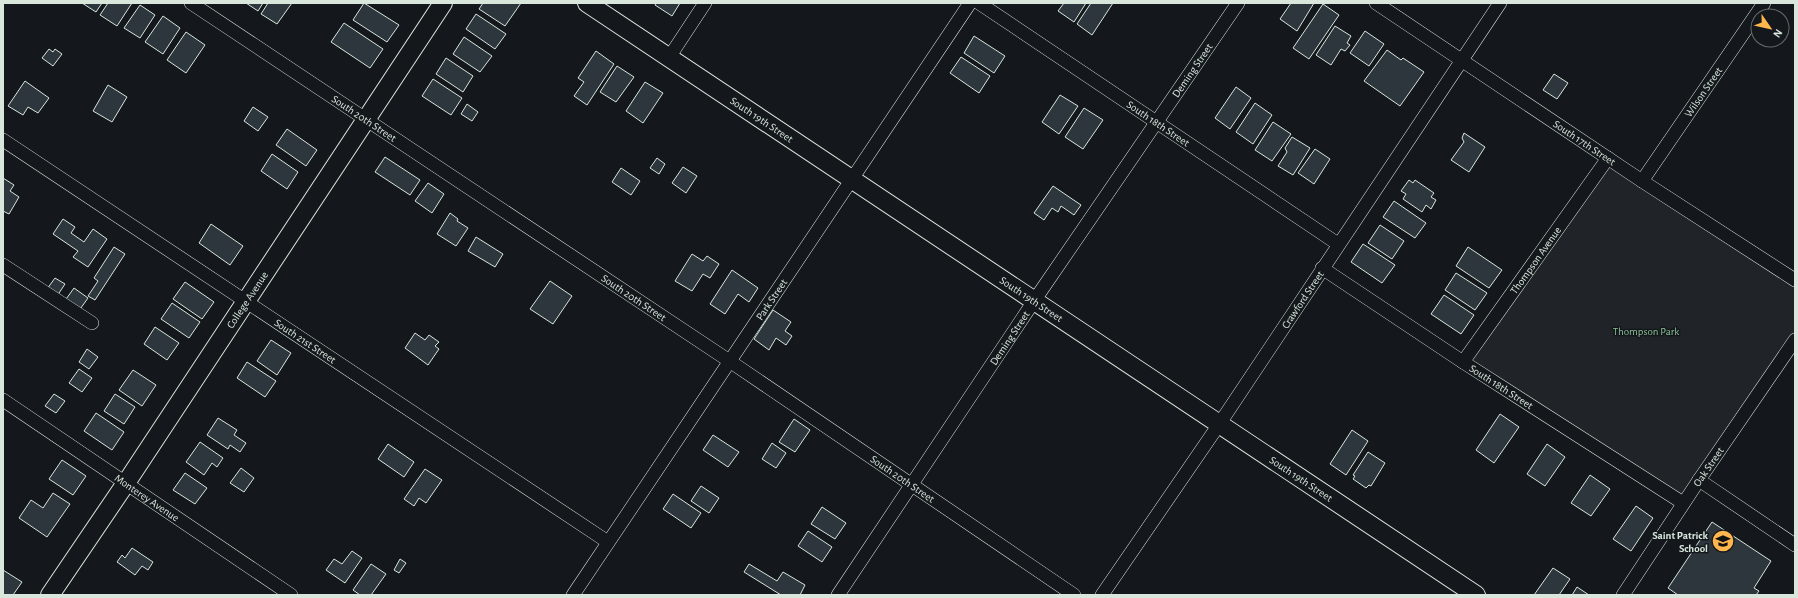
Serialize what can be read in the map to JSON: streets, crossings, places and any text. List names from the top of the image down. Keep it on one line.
{"streets":{"street":["Deming Street","Wilson Street","South 20th Street","South 19th Street","South 18th Street","South 17th Street","Thompson Avenue","Crawford Street","College Avenue","Park Street","South 21st Street","Oak Street","Monterey Avenue"]},"crossings":[["Deming Street","South 20th Street"],["Deming Street","South 19th Street"],["Deming Street","South 18th Street"],["Wilson Street","South 17th Street"],["South 20th Street","College Avenue"],["South 20th Street","Park Street"],["South 19th Street","Crawford Street"],["South 19th Street","Park Street"],["South 18th Street","Thompson Avenue"],["South 18th Street","Crawford Street"],["South 18th Street","Oak Street"],["South 17th Street","Thompson Avenue"],["South 17th Street","Crawford Street"],["College Avenue","South 21st Street"],["College Avenue","Monterey Avenue"],["Park Street","South 21st Street"]],"parks":["Thompson Park"],"places":{"school or university":["Saint Patrick School"]},"north":"bottom right"}
